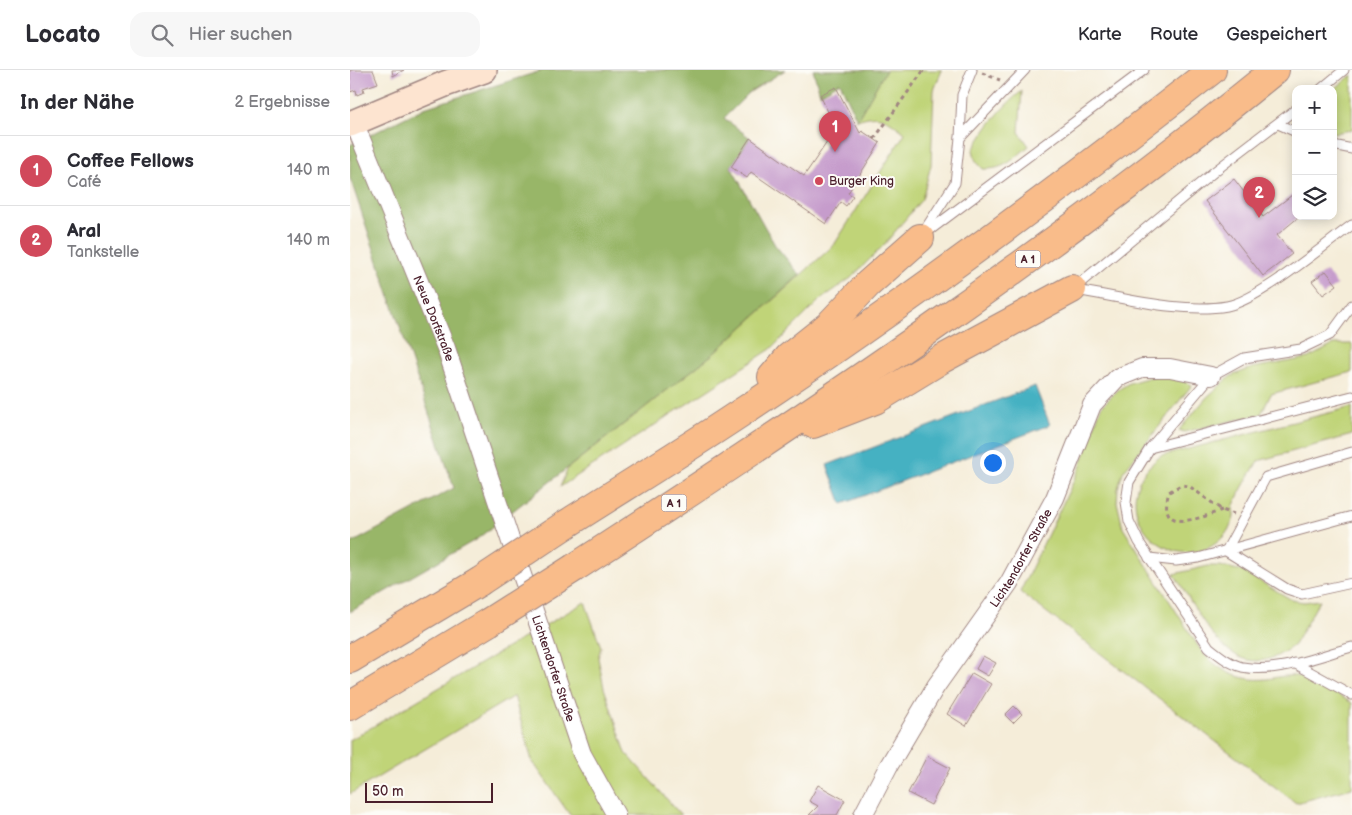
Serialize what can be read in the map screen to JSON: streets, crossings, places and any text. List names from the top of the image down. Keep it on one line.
{"streets":{"highway":["A 1"],"street":["Neue Dorfstraße","Lichtendorfer Straße"]},"crossings":[["Neue Dorfstraße","Lichtendorfer Straße"]],"places":["Burger King"],"scale_bar":"50 m","page":{"header":"Locato","search":"Hier suchen","nav":["Karte","Route","Gespeichert"],"heading":["In der Nähe","2 Ergebnisse"],"map_buttons":["+","−"],"pins":["1","2"],"list":[{"mark":"1","name":"Coffee Fellows","note":"Café","value":"140 m"},{"mark":"2","name":"Aral","note":"Tankstelle","value":"140 m"}],"scale":"50 m"}}
